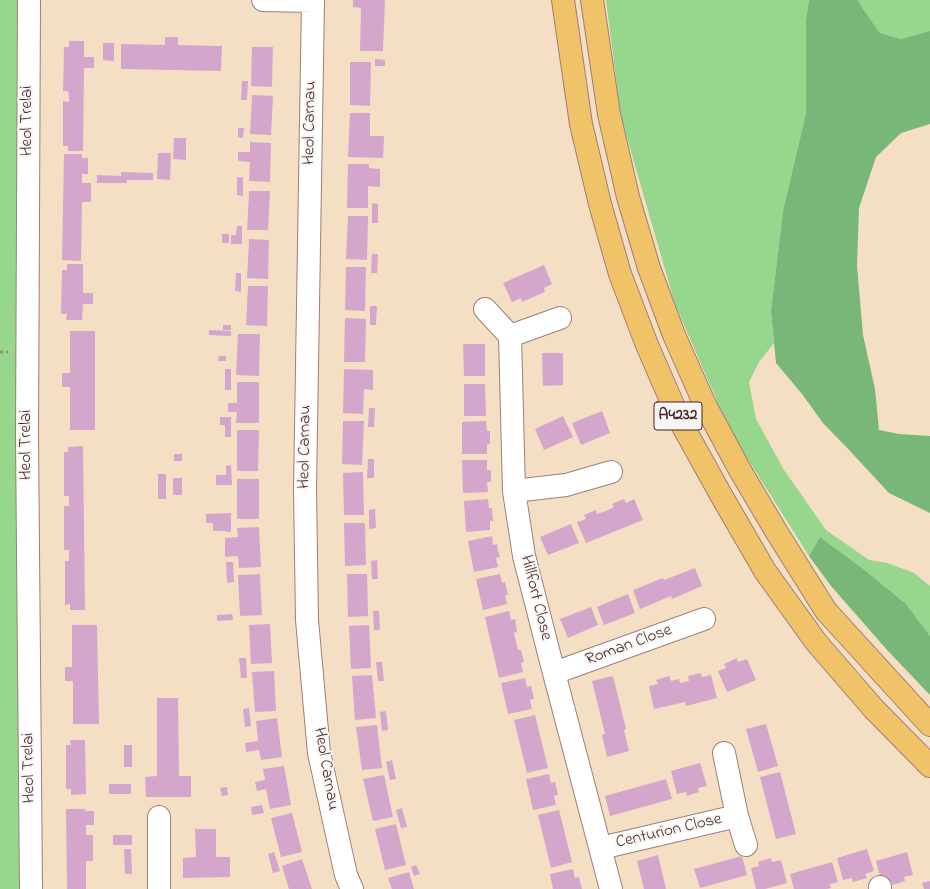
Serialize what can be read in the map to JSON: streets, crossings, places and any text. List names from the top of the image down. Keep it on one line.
{"streets":{"main road":["A4232"],"street":["Heol Trelai","Heol Carnau","Hillfort Close","Roman Close","Centurion Close"]},"crossings":[["Hillfort Close","Roman Close"],["Hillfort Close","Centurion Close"]]}
